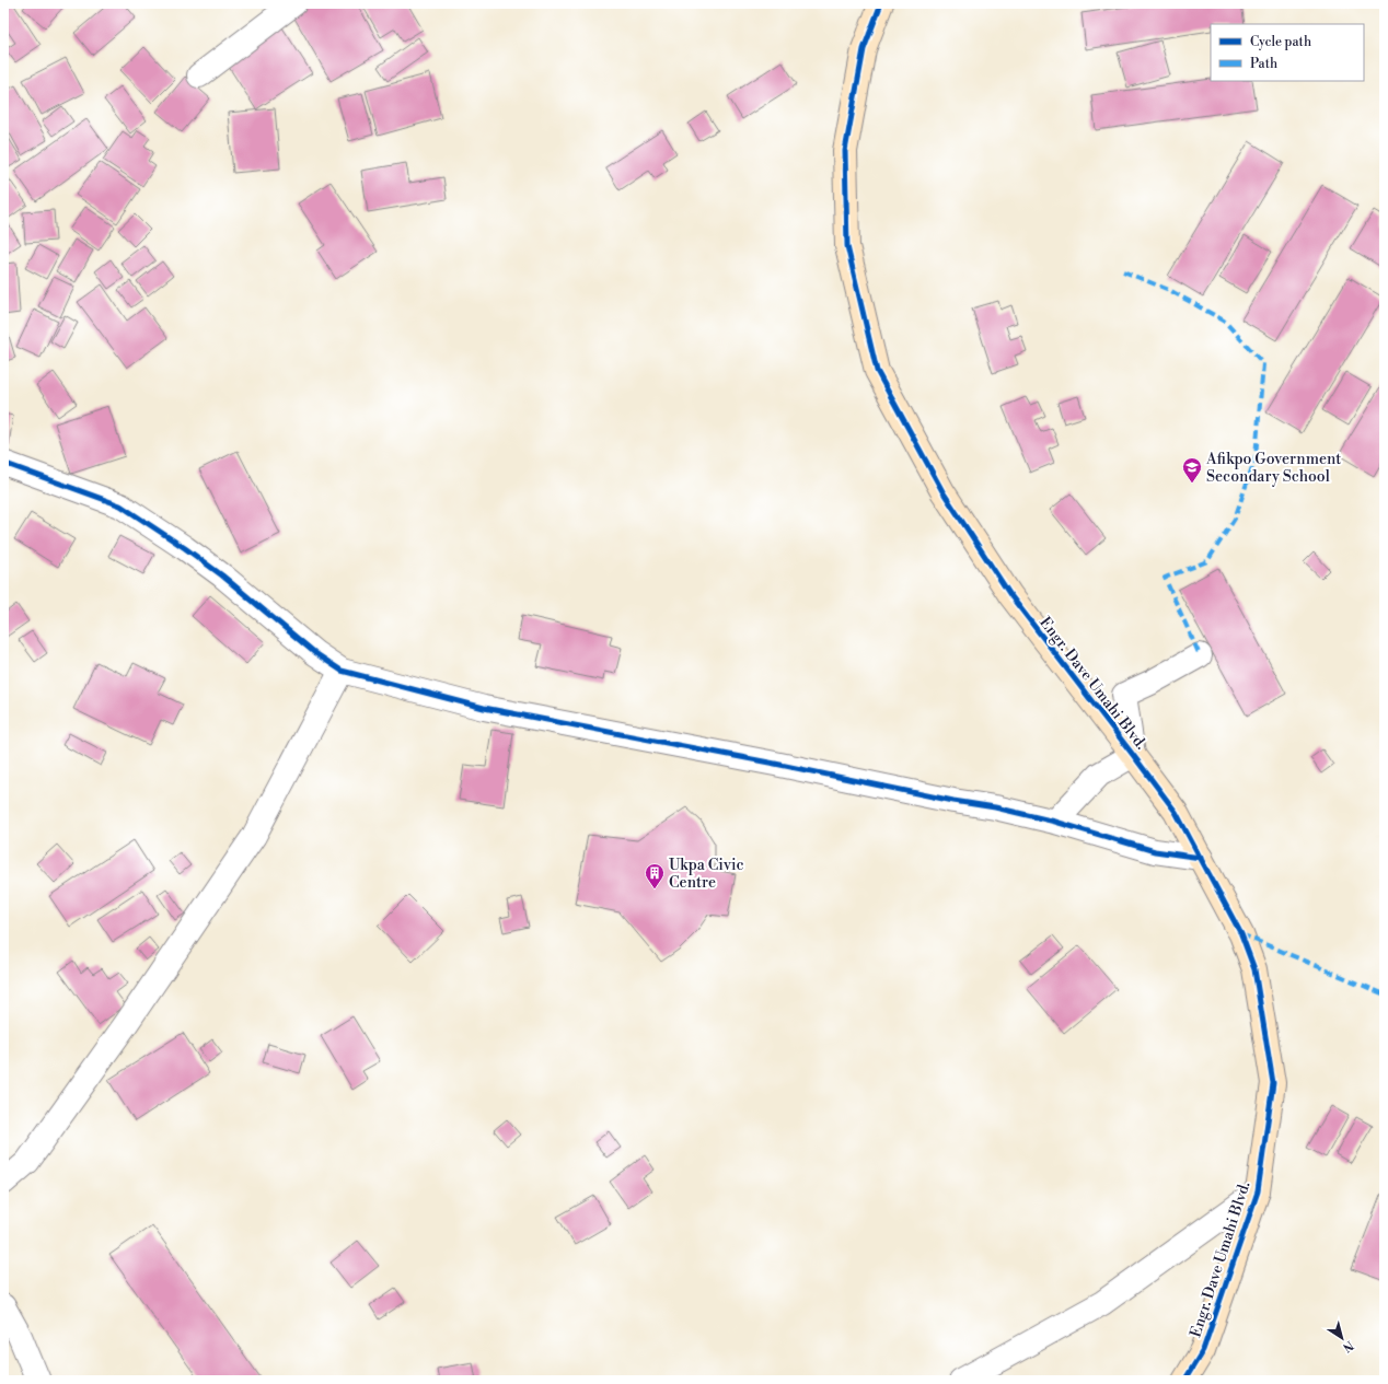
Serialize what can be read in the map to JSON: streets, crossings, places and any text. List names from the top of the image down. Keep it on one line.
{"streets":{"street":["Engr. Dave Umahi Blvd."]},"places":{"school or university":["Afikpo Government Secondary School"],"building":["Ukpa Civic Centre"]},"legend":["Cycle path","Path"],"north":"bottom right"}
